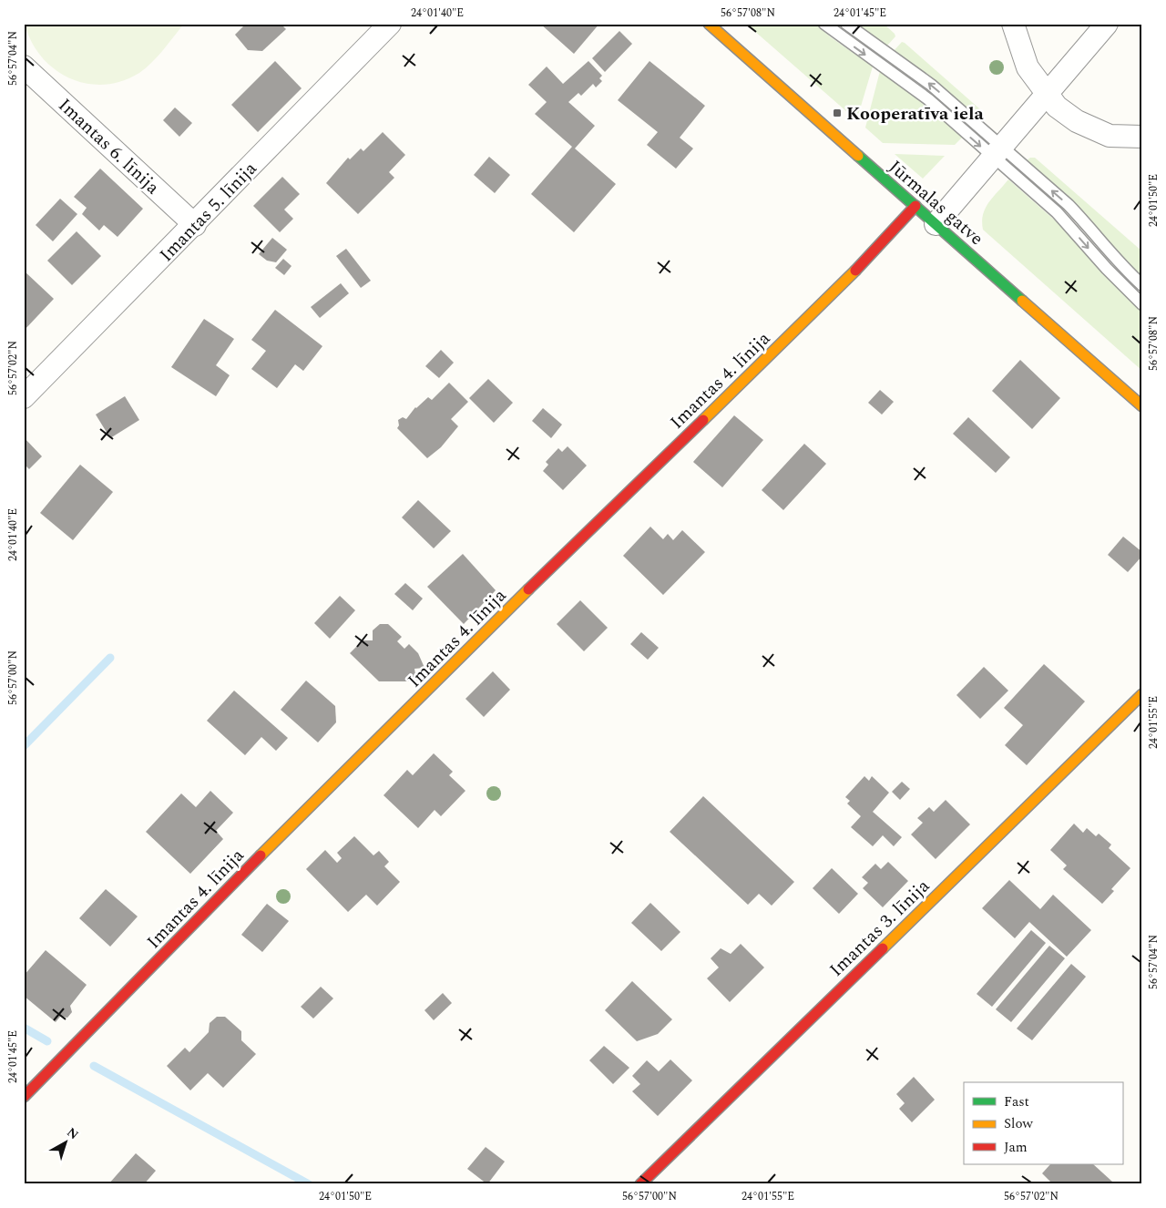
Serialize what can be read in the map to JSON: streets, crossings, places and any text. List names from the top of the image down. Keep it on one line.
{"streets":{"street":["Imantas 6. līnija","Jūrmalas gatve","Imantas 5. līnija","Imantas 4. līnija","Imantas 3. līnija"]},"crossings":[["Imantas 6. līnija","Imantas 5. līnija"],["Jūrmalas gatve","Imantas 4. līnija"]],"places":{"transit":["Kooperatīva iela"]},"legend":["Fast","Slow","Jam"],"north":"top right","coordinates":["24°01'40\"E","56°57'08\"N","24°01'45\"E","56°57'04\"N","24°01'50\"E","56°57'02\"N","56°57'00\"N","24°01'55\"E"]}
